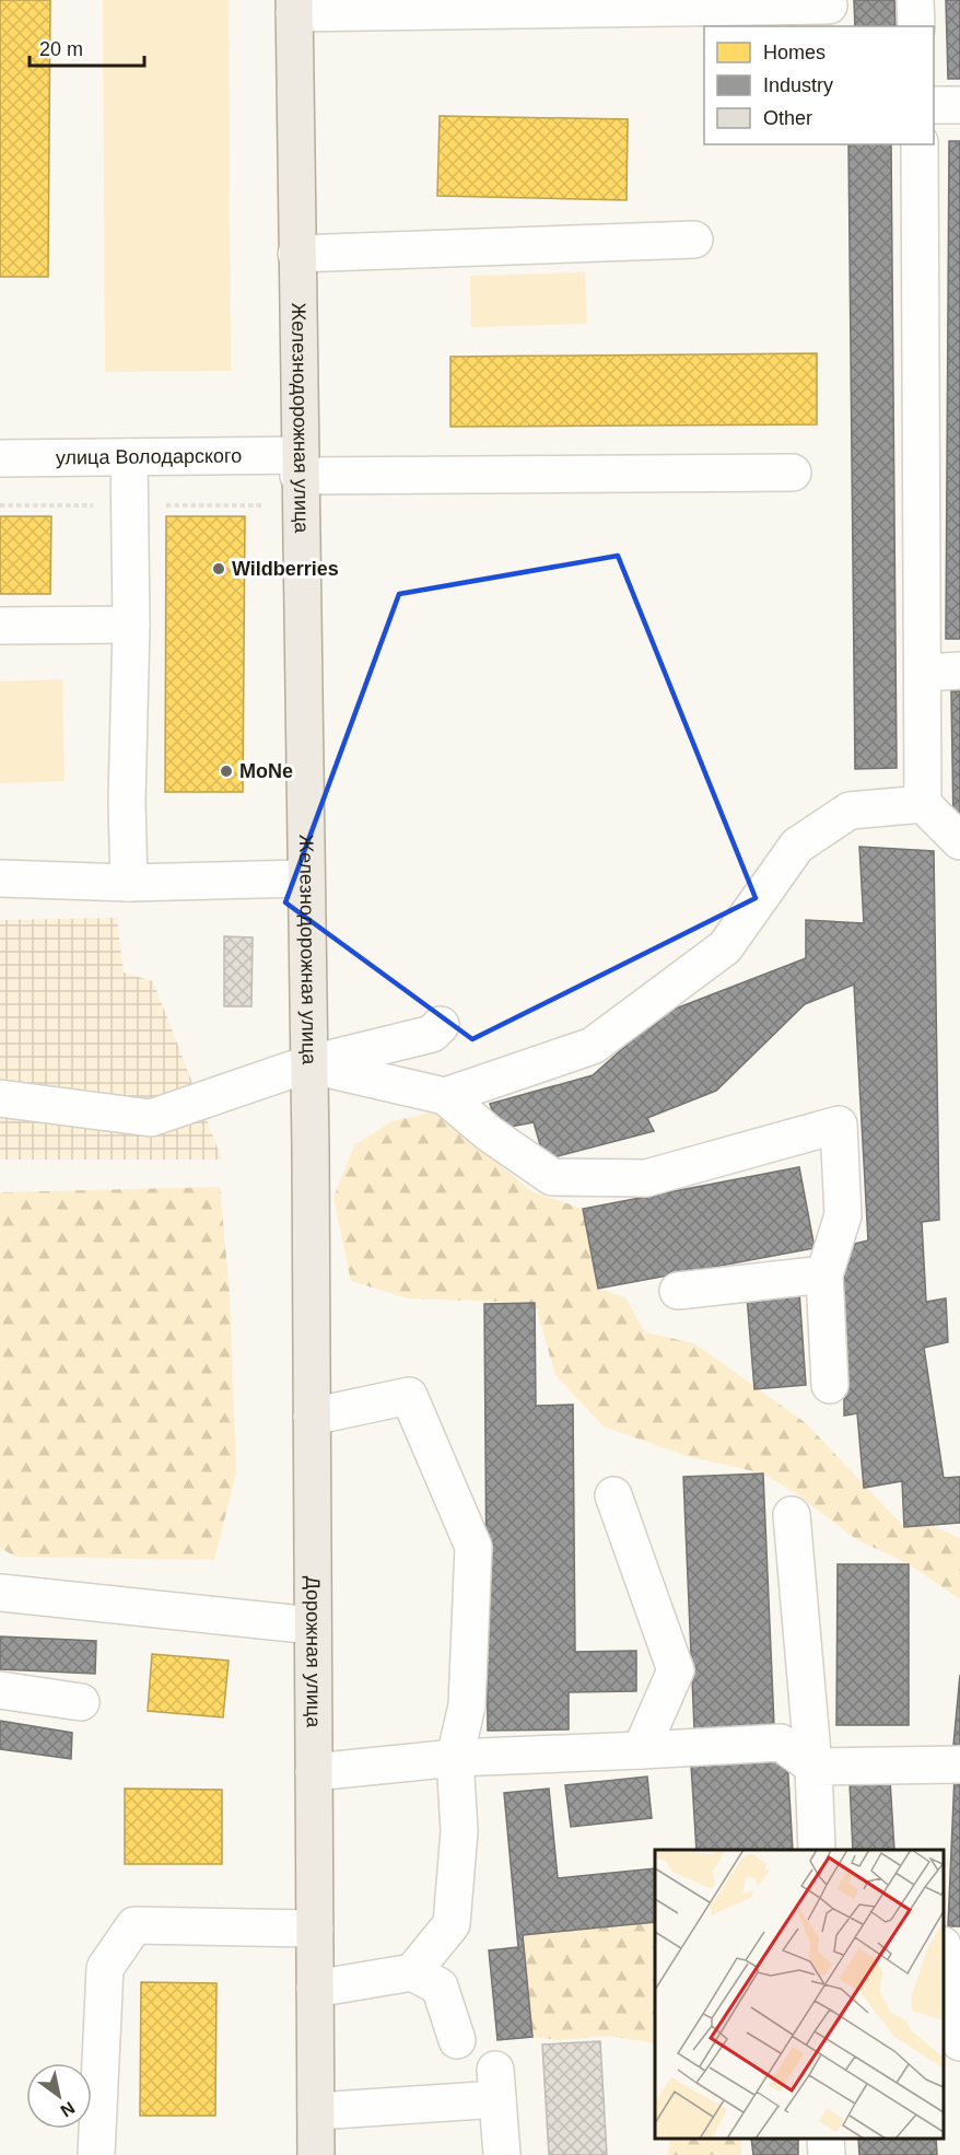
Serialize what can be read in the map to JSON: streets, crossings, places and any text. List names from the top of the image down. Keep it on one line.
{"streets":{"main road":["Железнодорожная улица","Дорожная улица"],"street":["улица Володарского"]},"crossings":[["Железнодорожная улица","улица Володарского"],["Железнодорожная улица","Дорожная улица"]],"places":["Wildberries","MoNe"],"legend":["Homes","Industry","Other"],"scale_bar":"20 m","north":"bottom right"}
